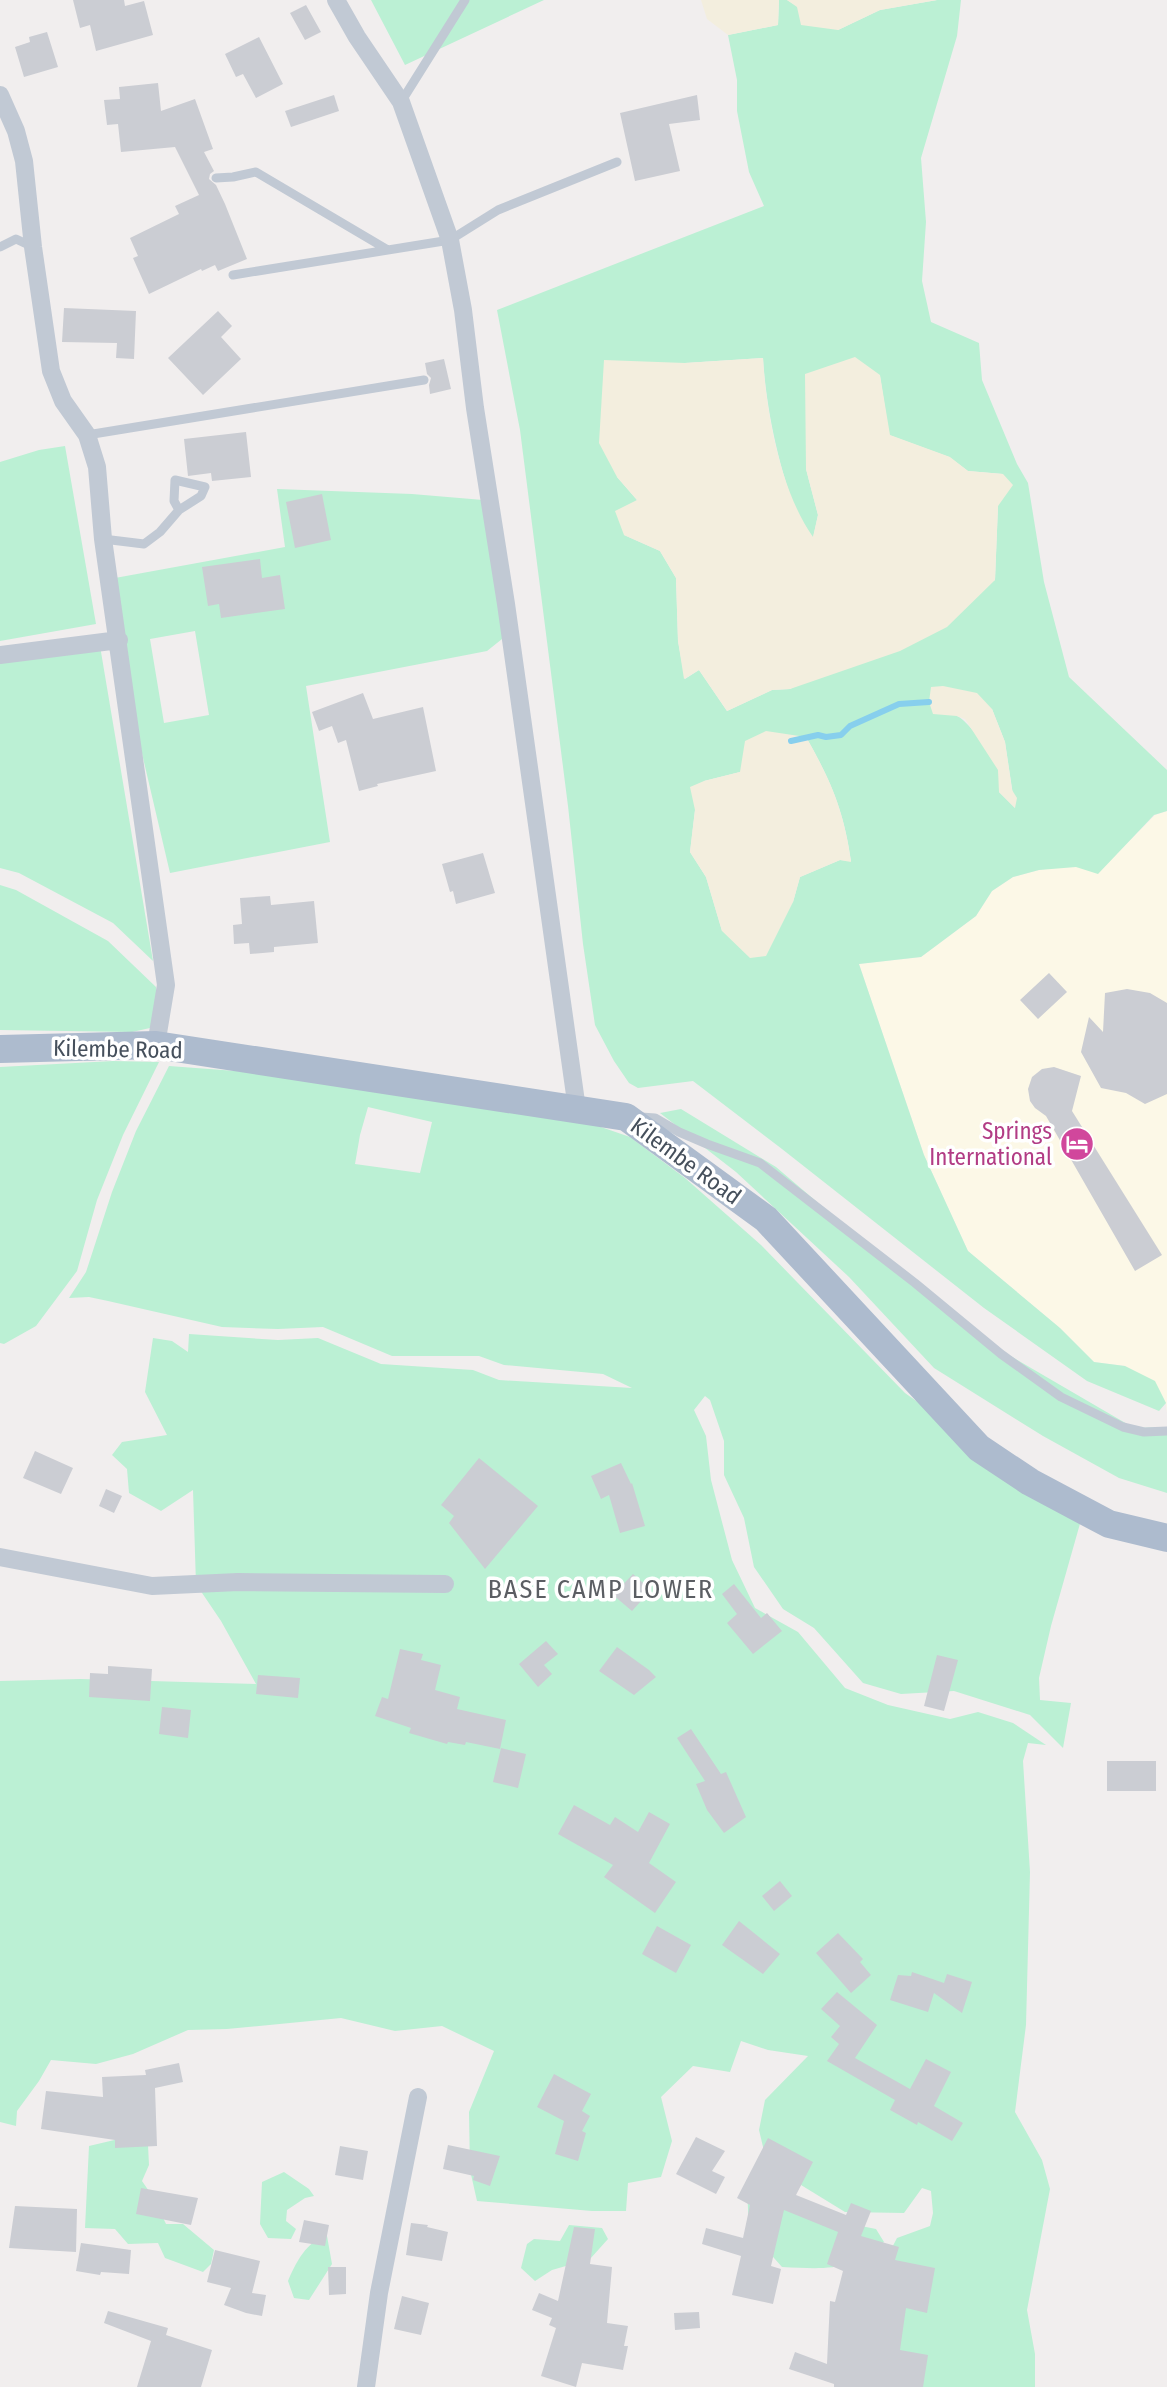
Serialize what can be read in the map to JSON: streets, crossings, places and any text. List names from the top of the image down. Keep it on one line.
{"streets":{"main road":["Kilembe Road"]},"districts":["BASE CAMP LOWER"],"places":{"hotel":["Springs International"]}}
